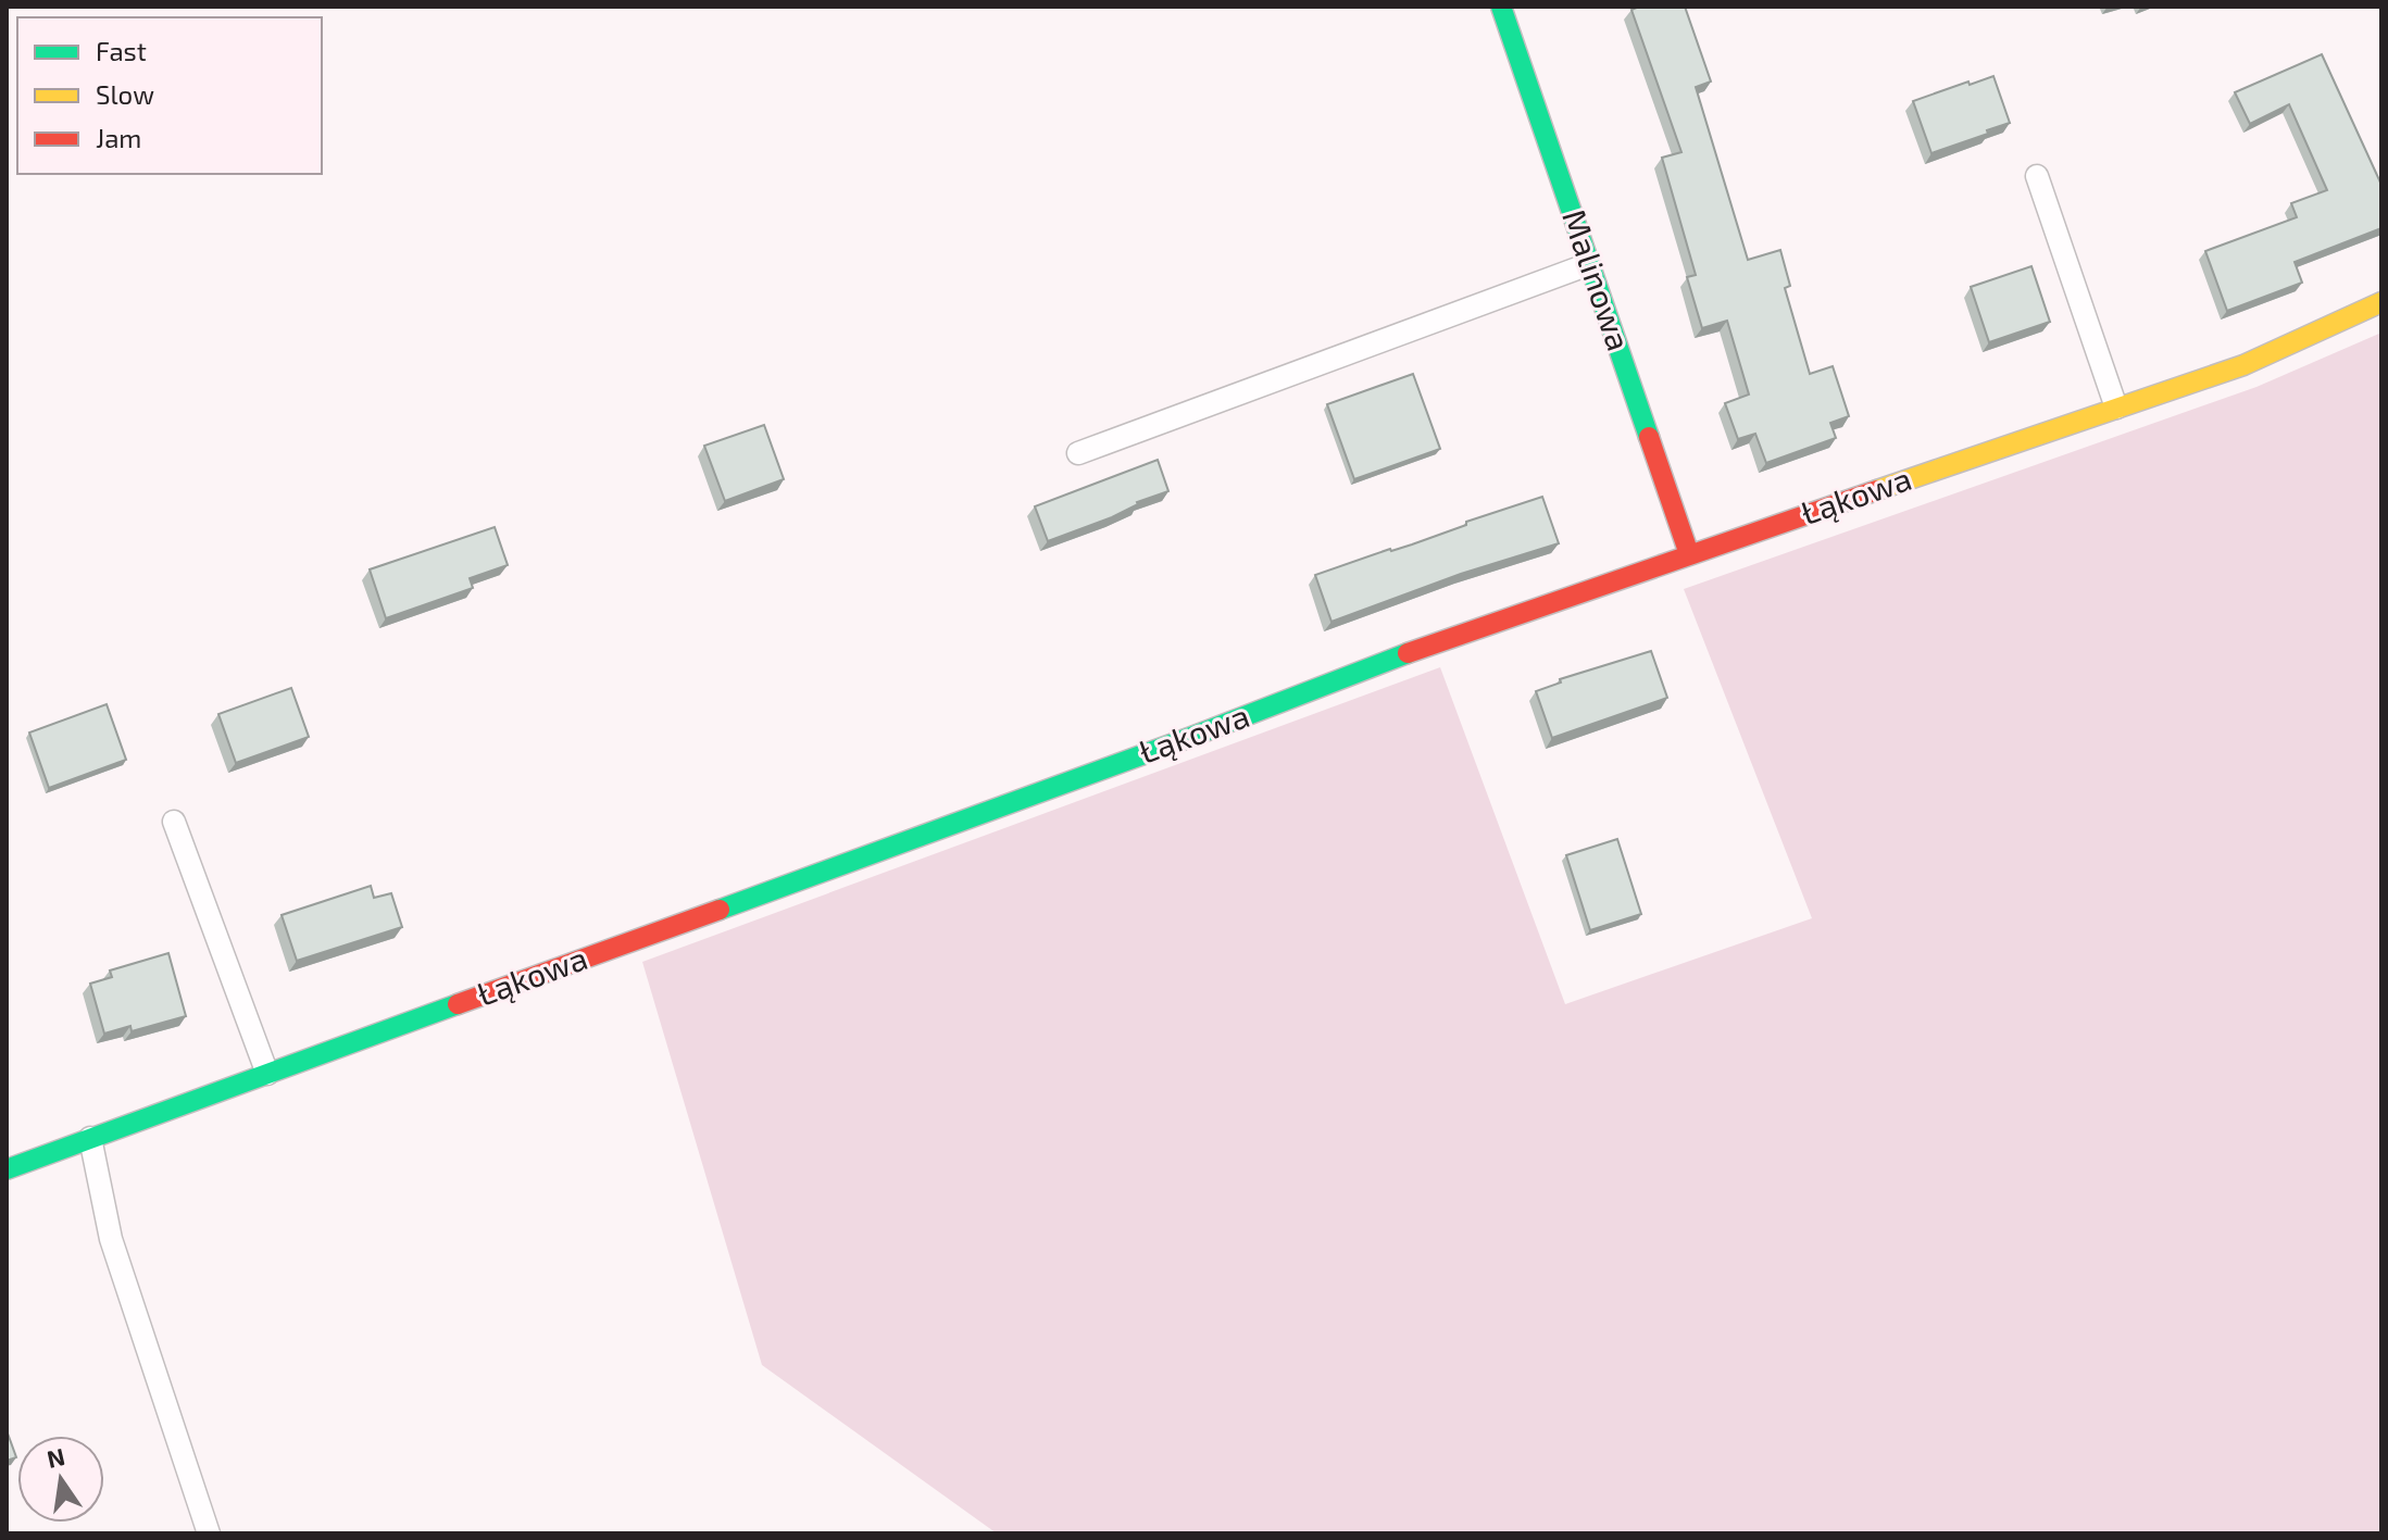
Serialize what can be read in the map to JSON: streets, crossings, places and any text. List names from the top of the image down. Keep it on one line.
{"streets":{"street":["Malinowa","Łąkowa"]},"crossings":[["Malinowa","Łąkowa"]],"legend":["Fast","Slow","Jam"],"north":"top"}
